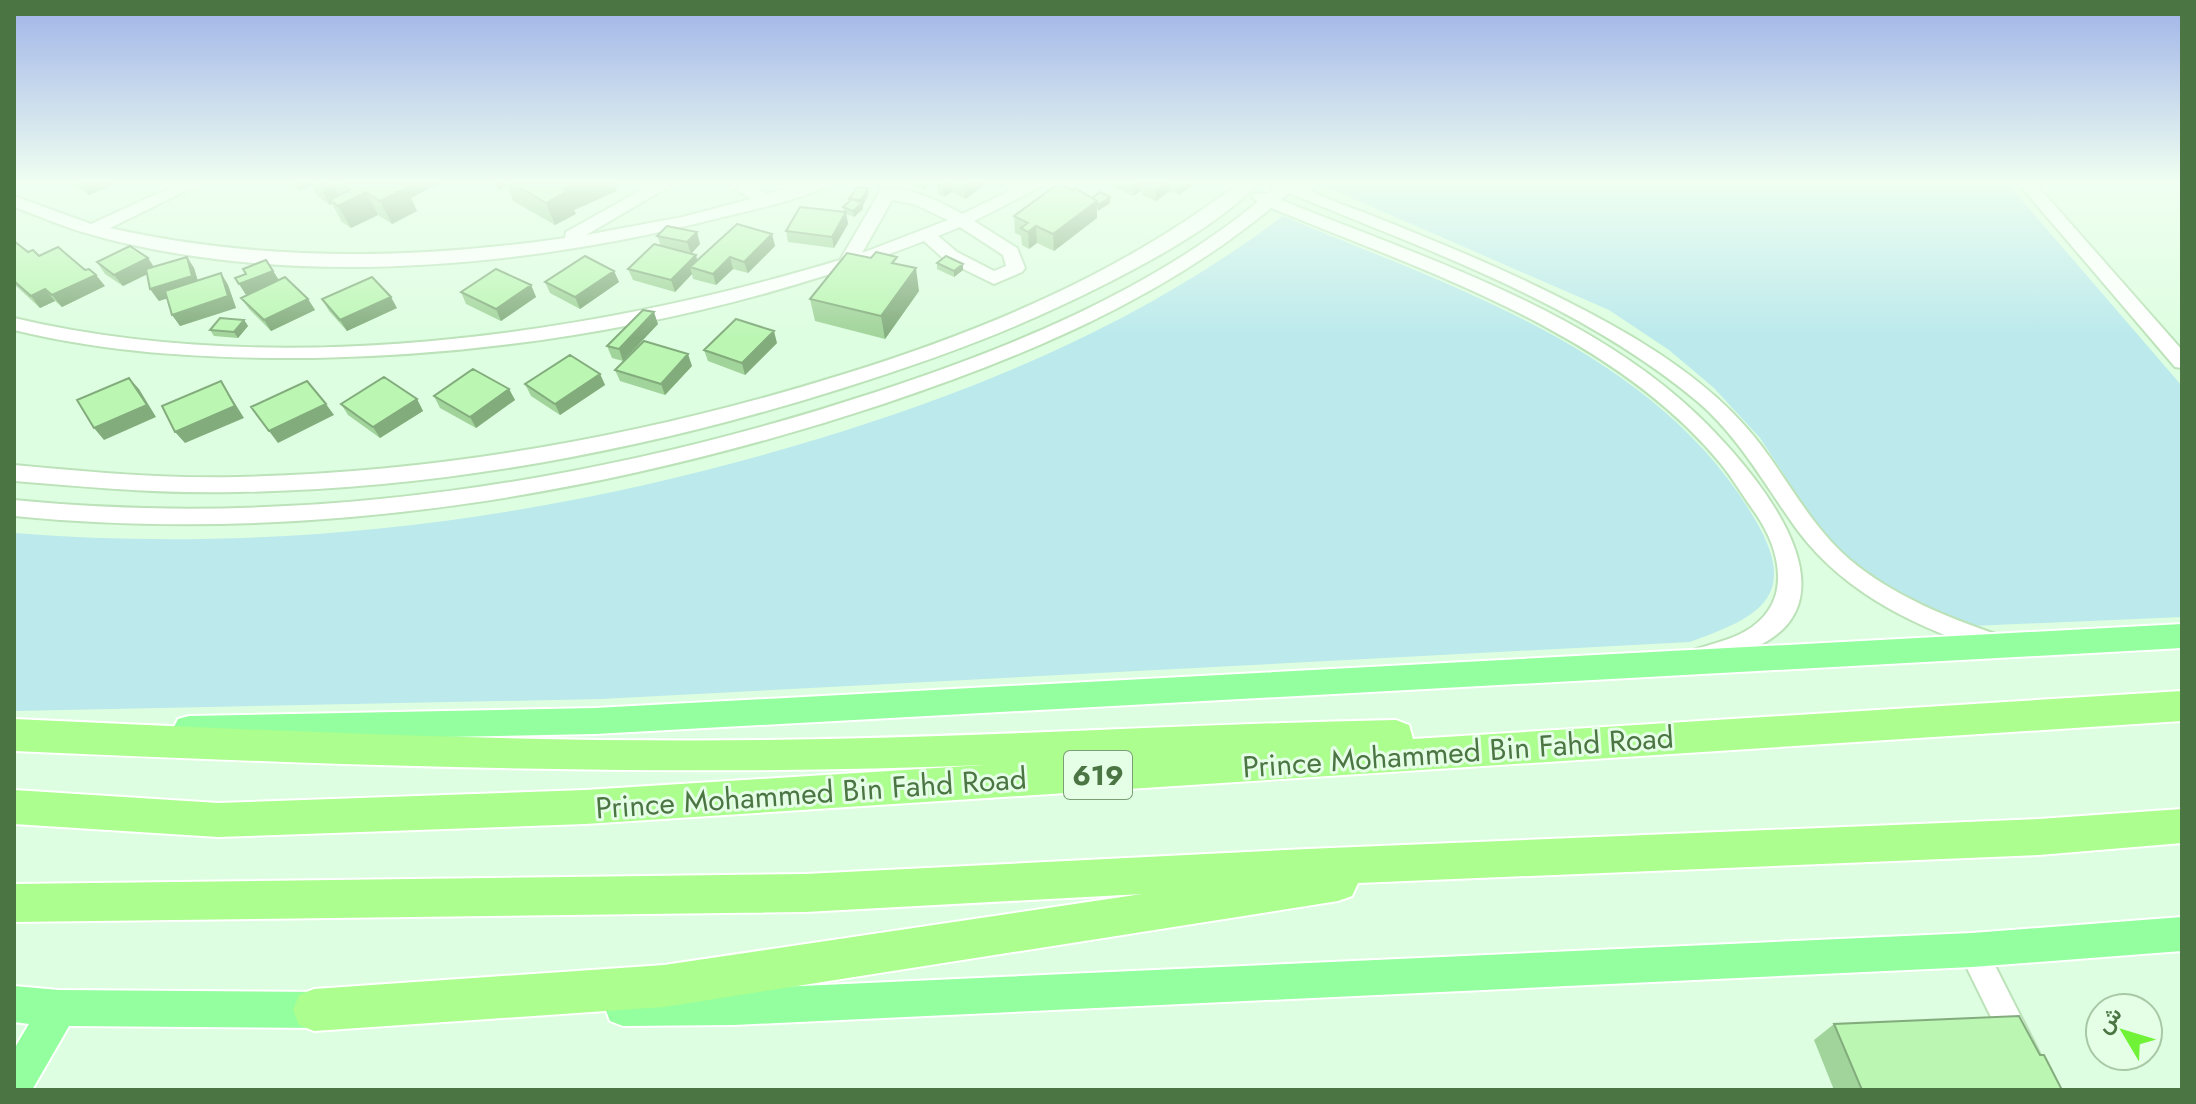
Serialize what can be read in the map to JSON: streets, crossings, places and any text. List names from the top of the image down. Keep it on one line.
{"streets":{"highway":["Prince Mohammed Bin Fahd Road","619"]},"north":"top left"}
